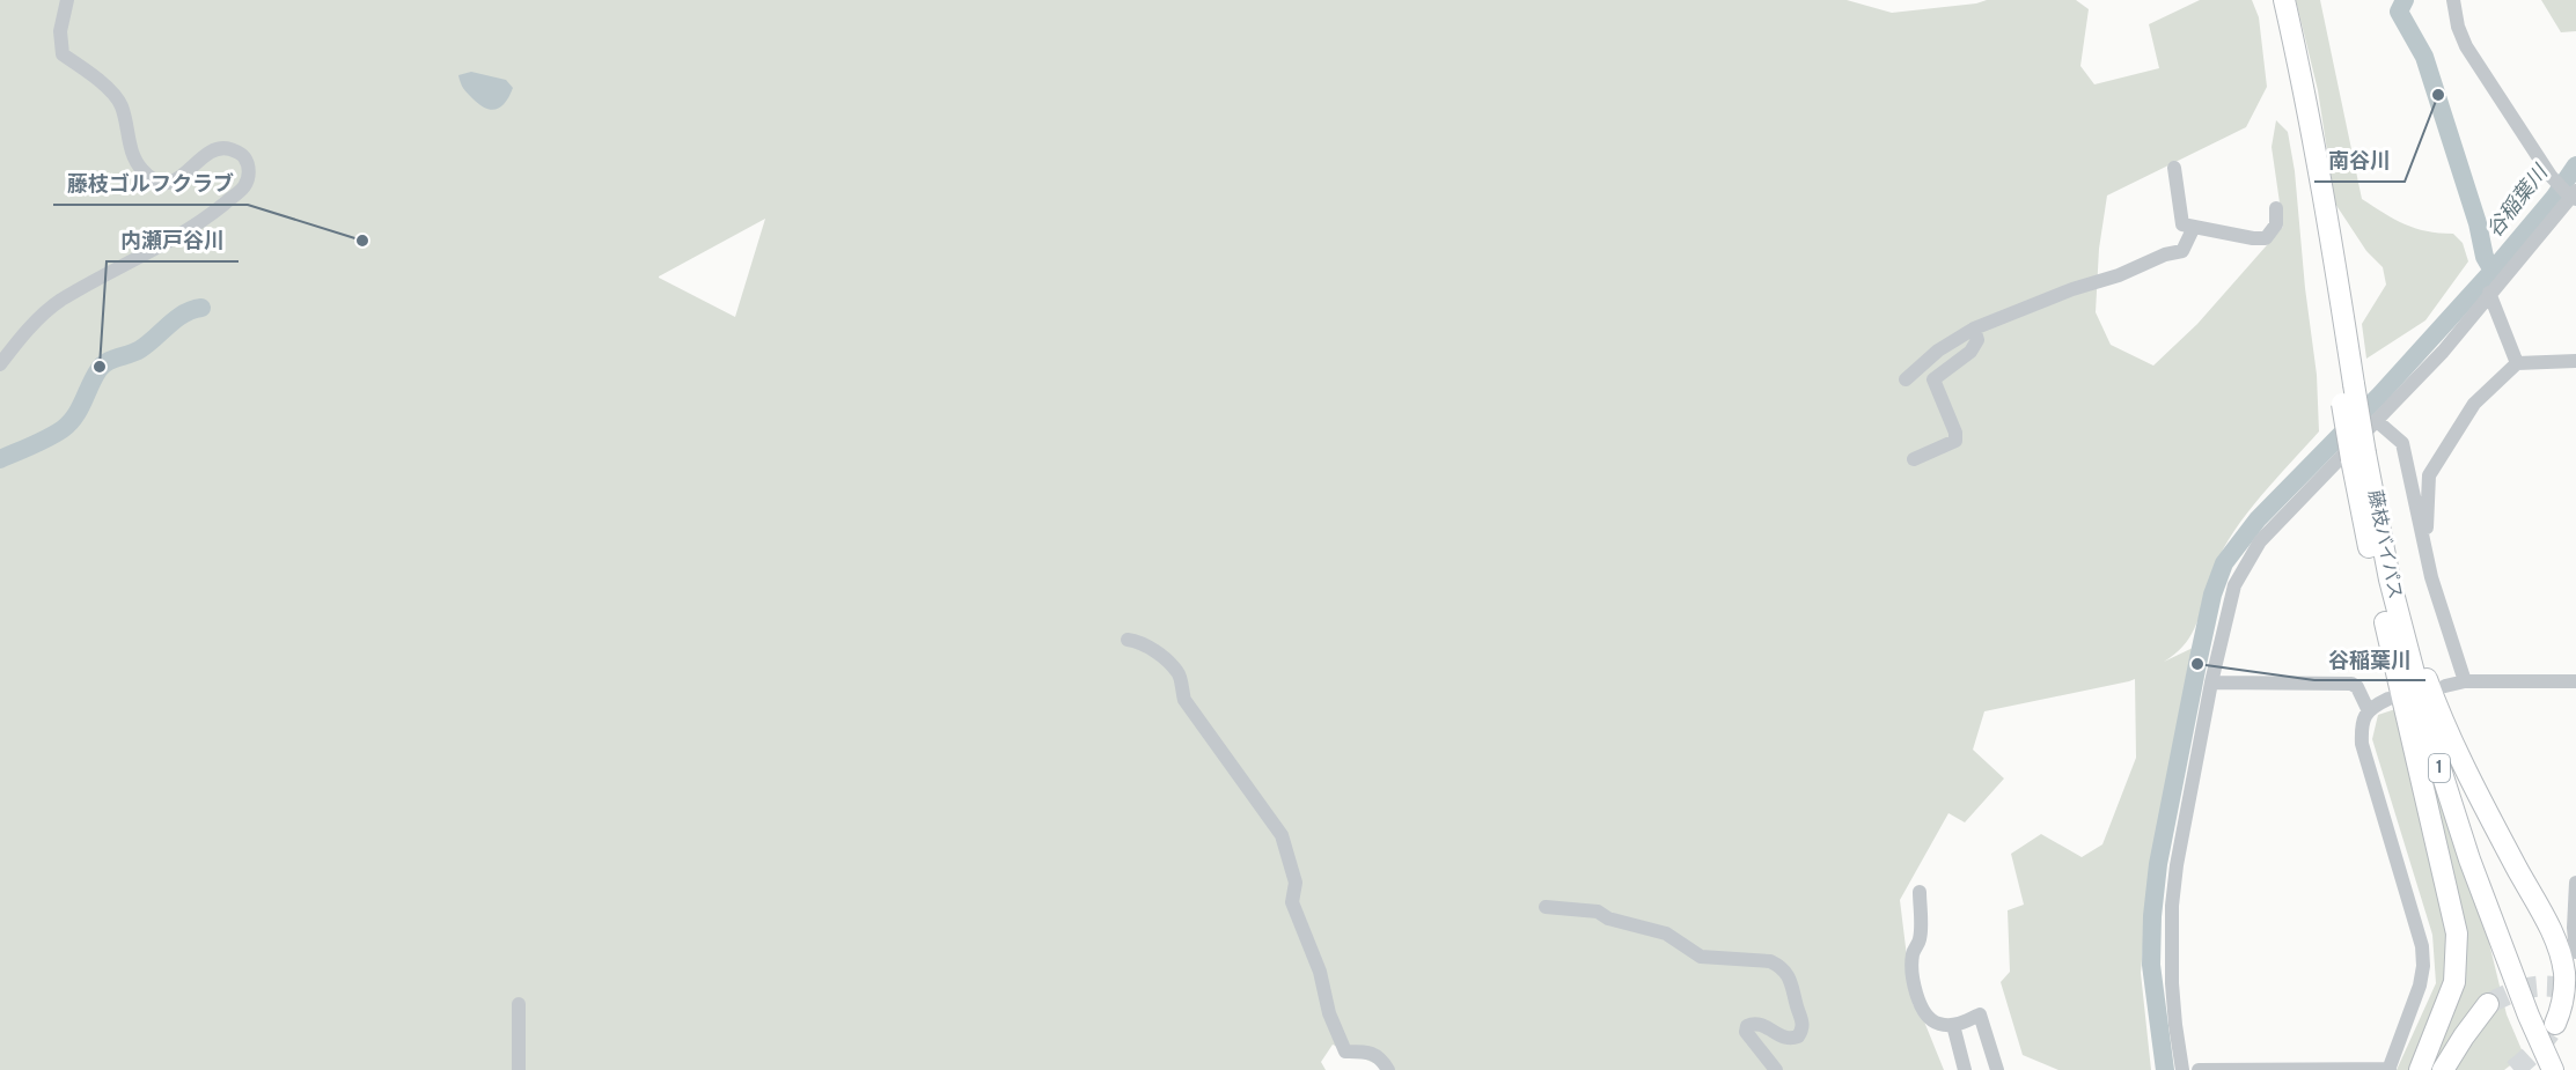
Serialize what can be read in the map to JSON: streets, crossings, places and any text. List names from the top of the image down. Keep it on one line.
{"streets":{"highway":["藤枝バイパス","1"]},"crossings":[["藤枝バイパス","1"]],"water":["谷稲葉川"],"places":["南谷川","藤枝ゴルフクラブ","内瀬戸谷川","谷稲葉川"]}
